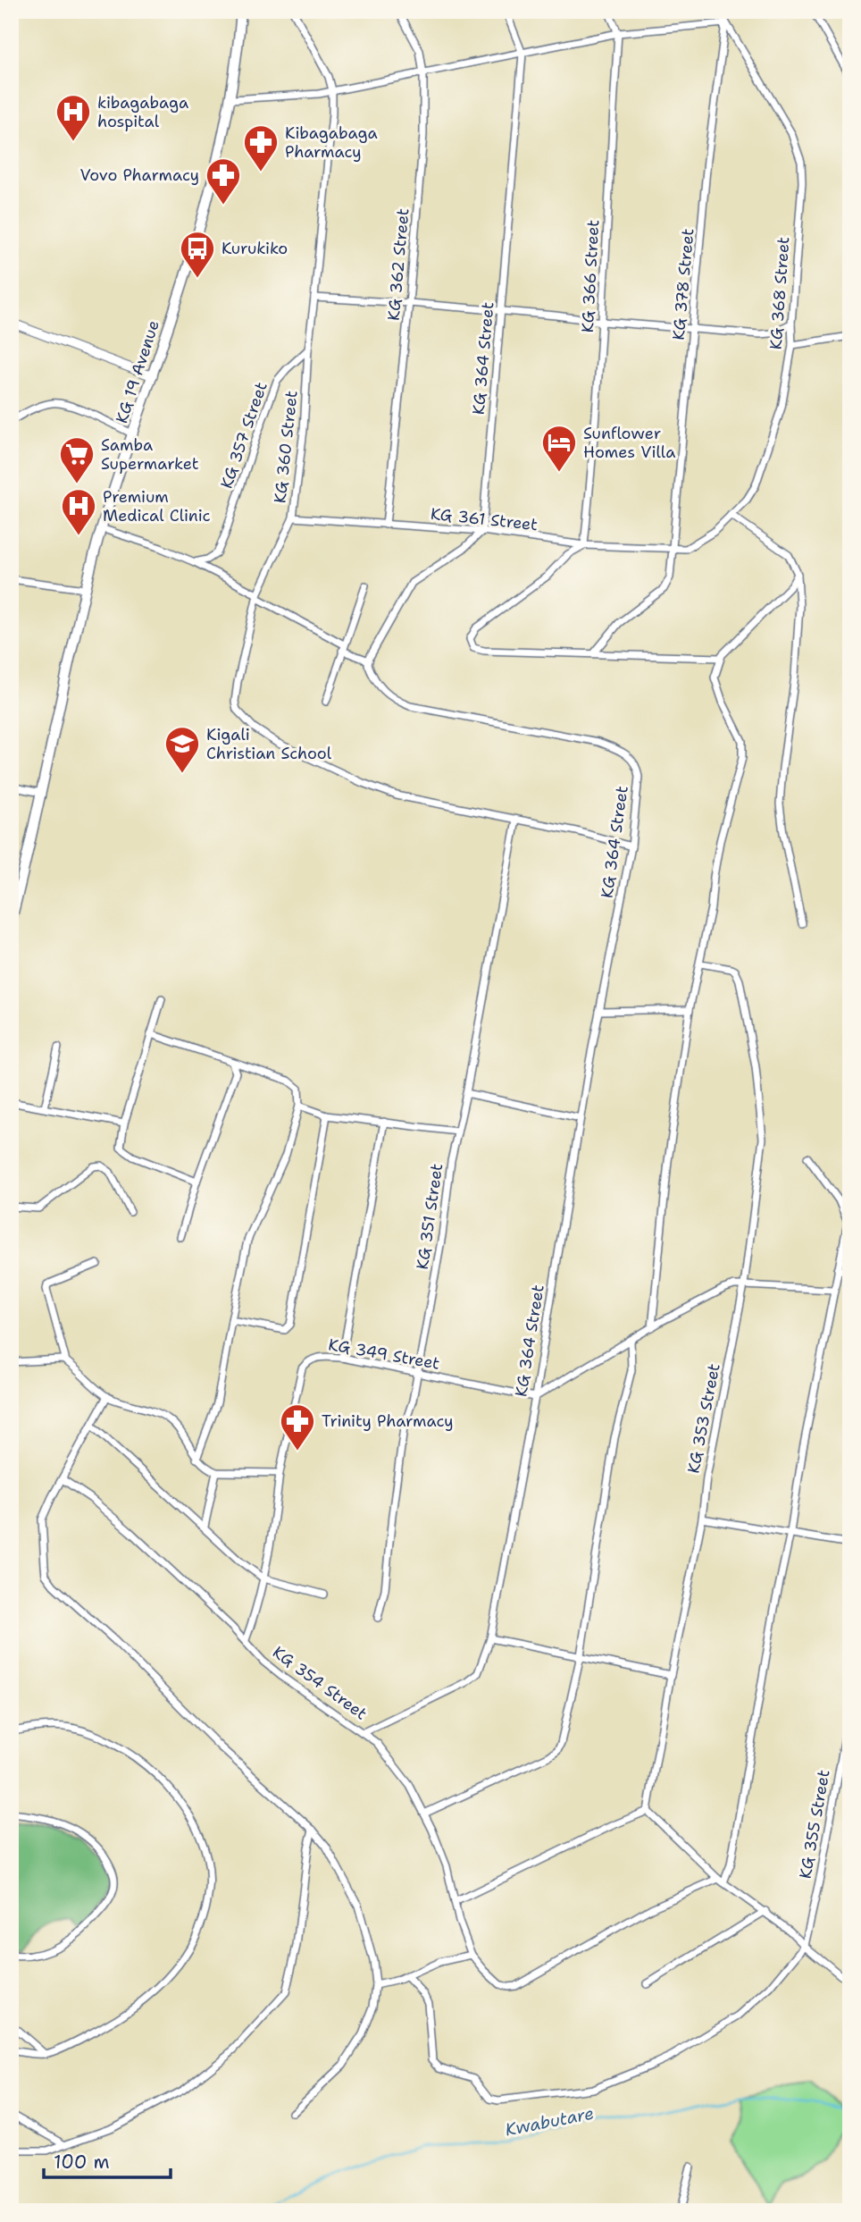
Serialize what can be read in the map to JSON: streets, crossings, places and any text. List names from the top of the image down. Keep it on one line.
{"streets":{"main road":["KG 19 Avenue"],"street":["KG 362 Street","KG 366 Street","KG 378 Street","KG 368 Street","KG 364 Street","KG 357 Street","KG 360 Street","KG 361 Street","KG 351 Street","KG 349 Street","KG 353 Street","KG 354 Street","KG 355 Street"]},"crossings":[["KG 362 Street","KG 361 Street"],["KG 366 Street","KG 361 Street"],["KG 378 Street","KG 368 Street"],["KG 378 Street","KG 361 Street"],["KG 368 Street","KG 361 Street"],["KG 364 Street","KG 360 Street"],["KG 364 Street","KG 361 Street"],["KG 364 Street","KG 349 Street"],["KG 364 Street","KG 354 Street"],["KG 357 Street","KG 360 Street"],["KG 360 Street","KG 361 Street"],["KG 360 Street","KG 351 Street"],["KG 351 Street","KG 349 Street"]],"water":["Kwabutare"],"places":{"hospital":["kibagabaga hospital","Premium Medical Clinic"],"pharmacy":["Kibagabaga Pharmacy","Vovo Pharmacy","Trinity Pharmacy"],"bus stop":["Kurukiko"],"hotel":["Sunflower Homes Villa"],"supermarket":["Samba Supermarket"],"school or university":["Kigali Christian School"]},"scale_bar":"100 m"}
